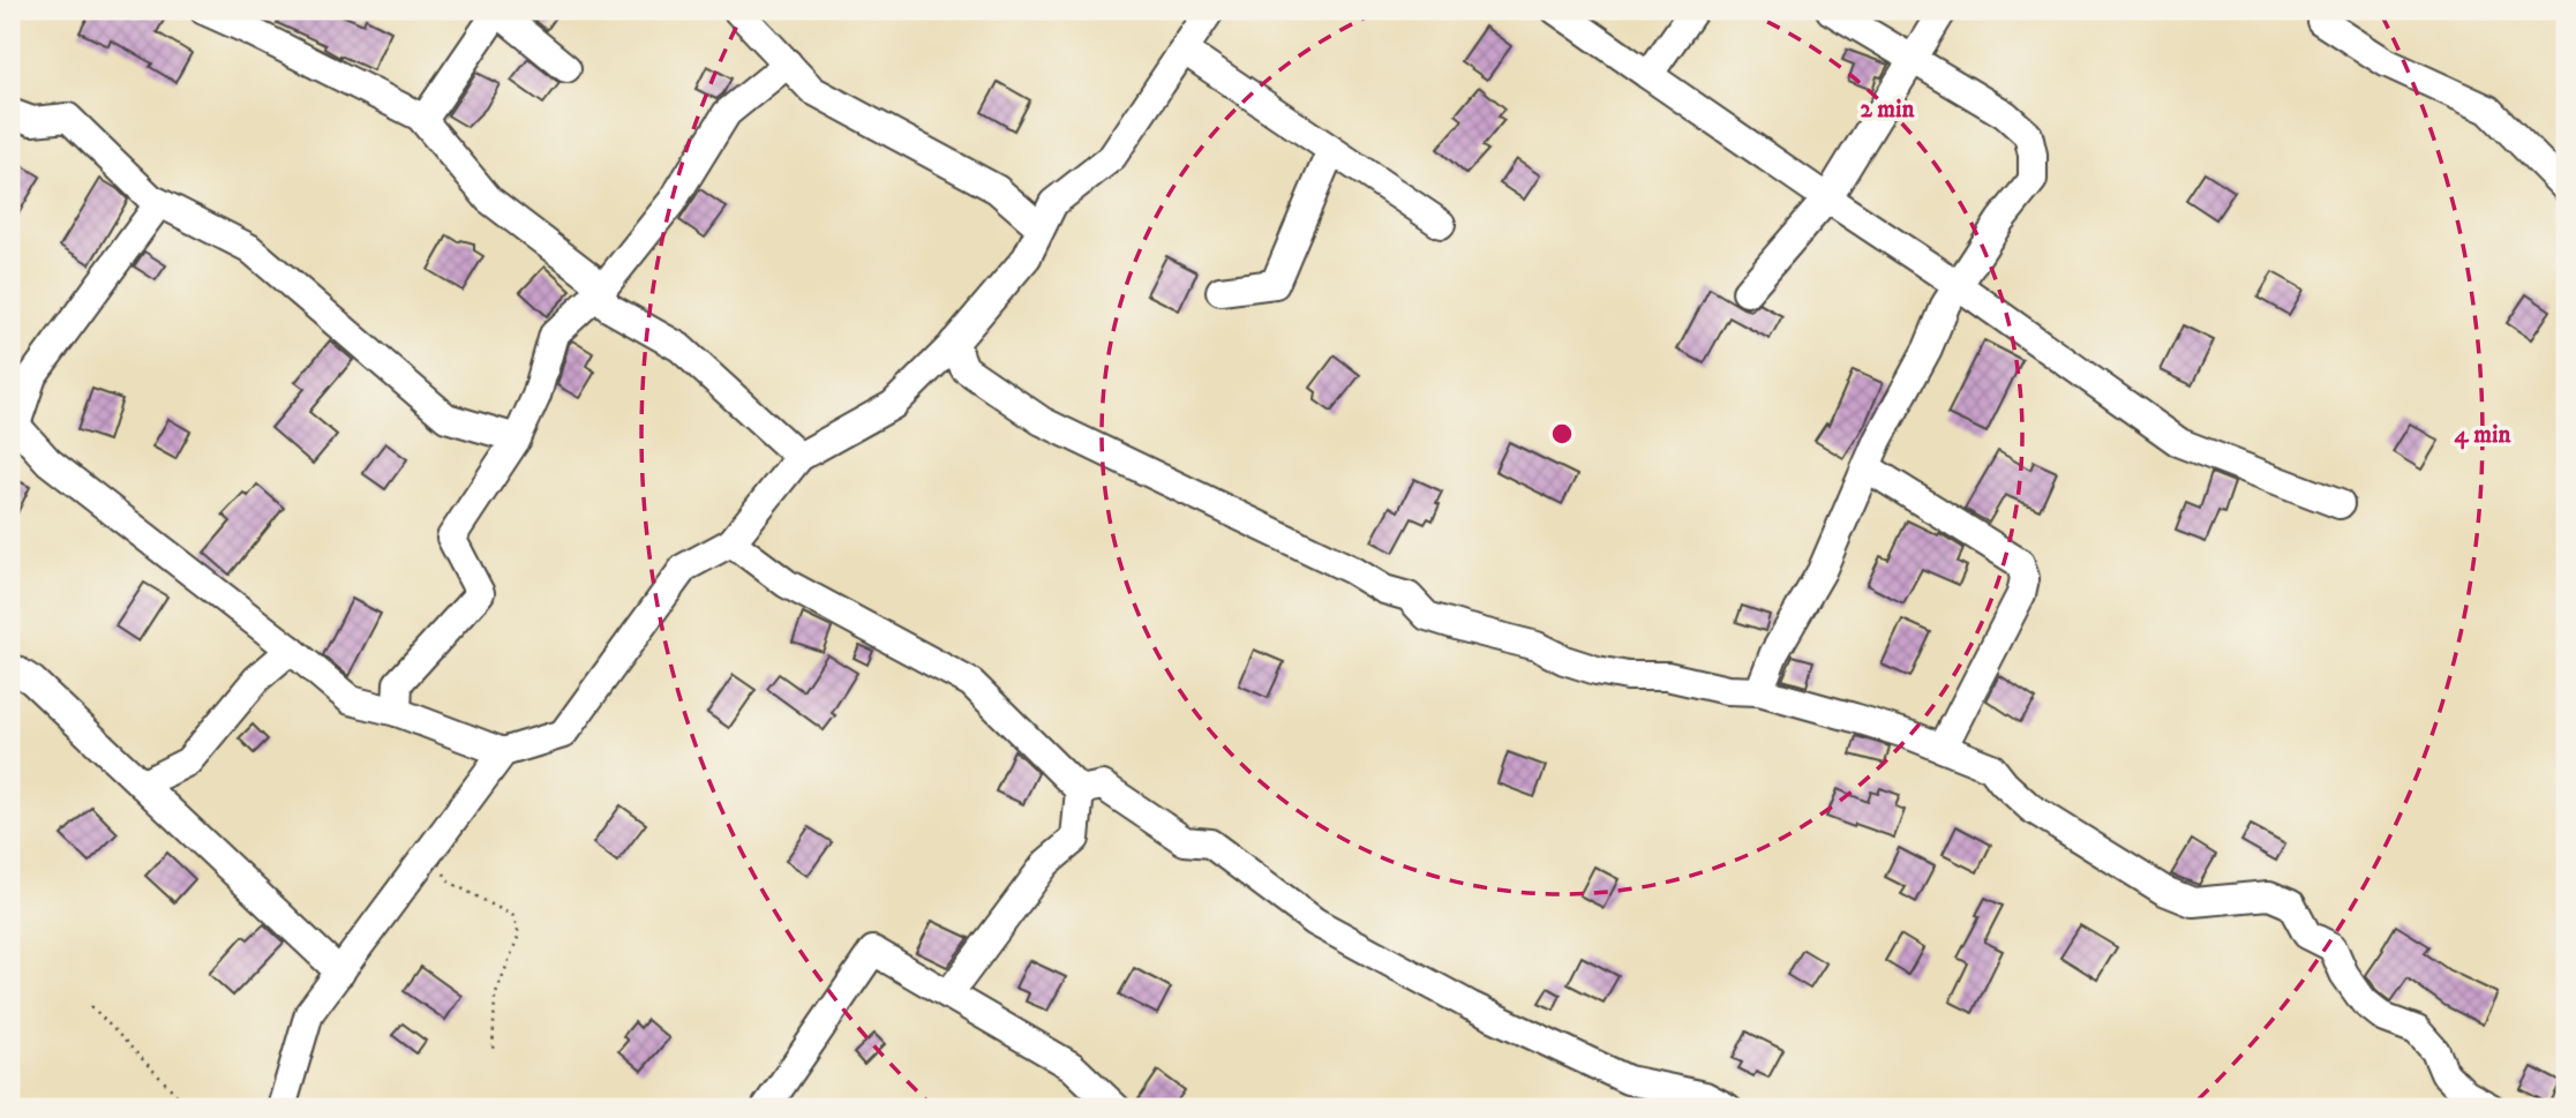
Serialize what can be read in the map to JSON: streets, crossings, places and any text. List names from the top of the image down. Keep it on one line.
{"rings":["2 min","4 min"]}
